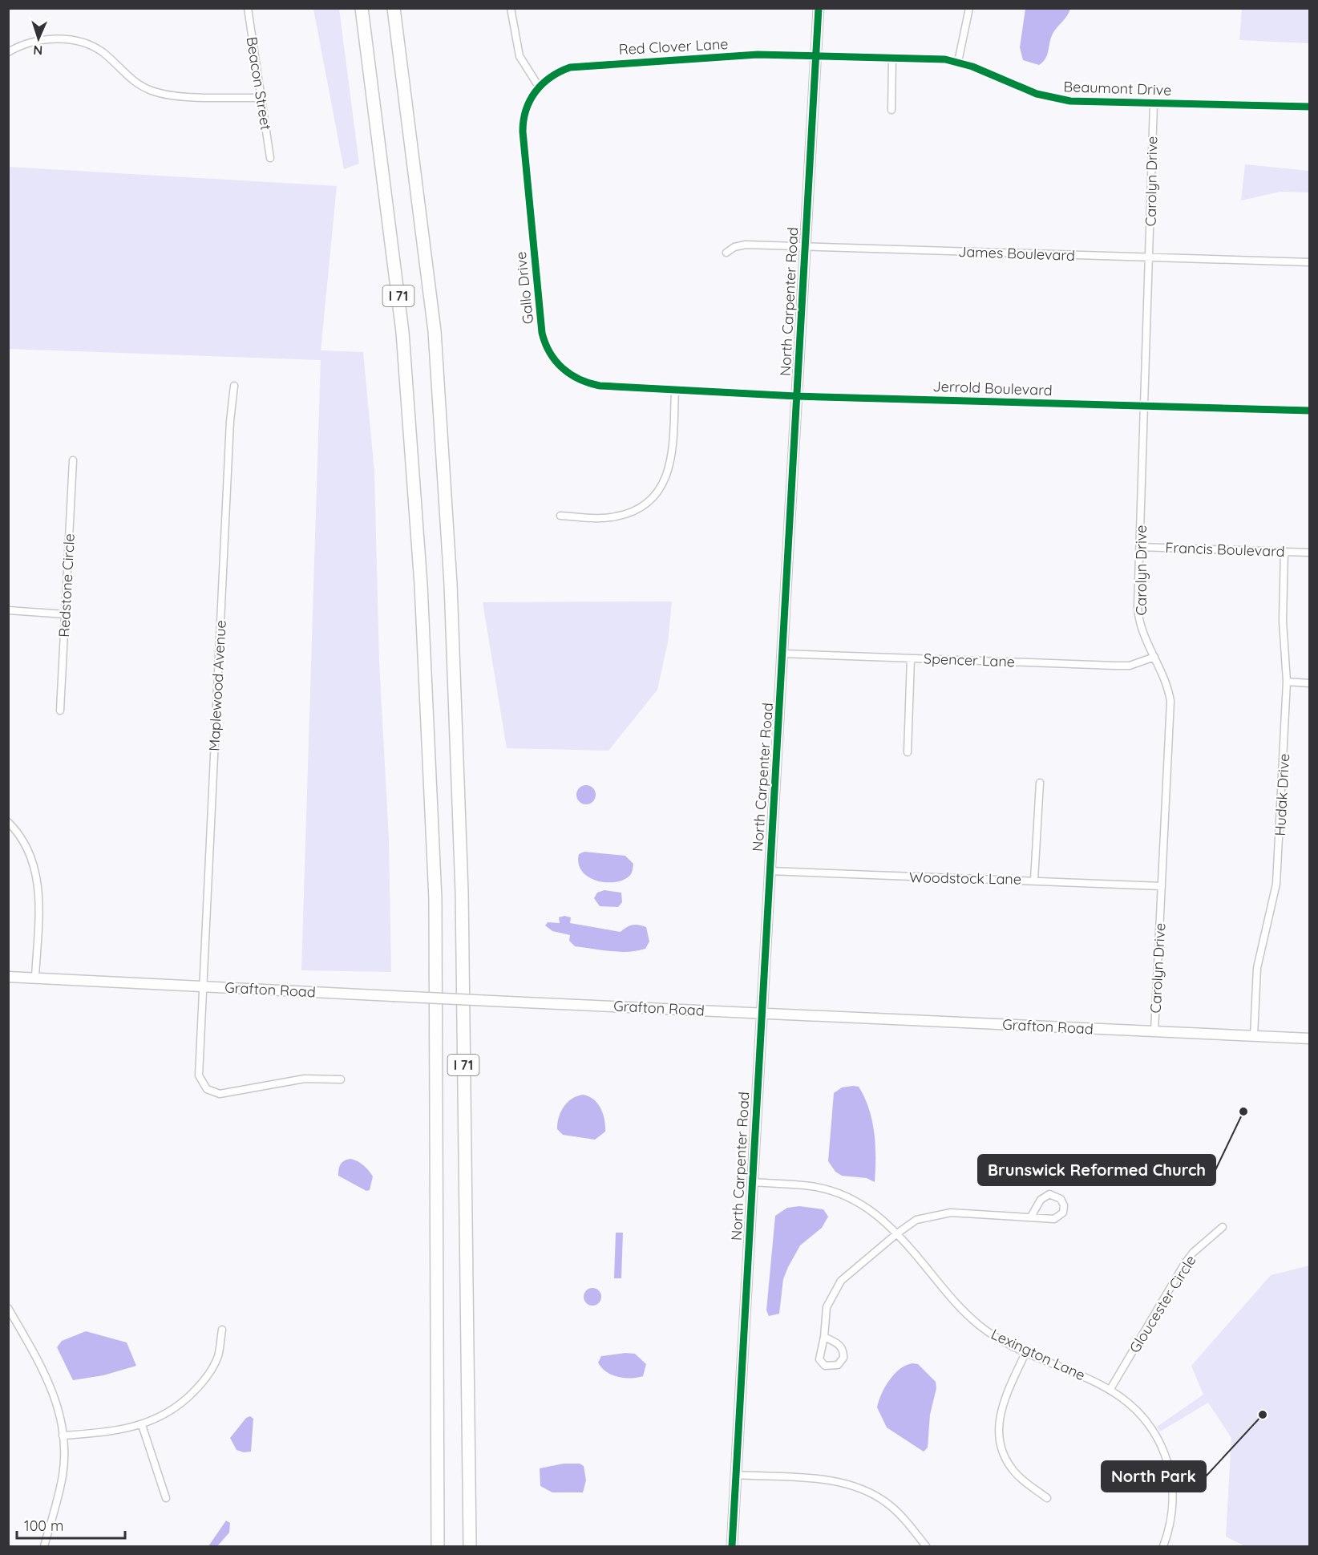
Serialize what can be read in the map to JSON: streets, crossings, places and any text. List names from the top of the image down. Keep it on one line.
{"streets":{"highway":["I 71"],"street":["Red Clover Lane","Beacon Street","Beaumont Drive","Carolyn Drive","James Boulevard","Gallo Drive","North Carpenter Road","Jerrold Boulevard","Francis Boulevard","Redstone Circle","Spencer Lane","Maplewood Avenue","Hudak Drive","Woodstock Lane","Grafton Road","Gloucester Circle","Lexington Lane"]},"crossings":[["Red Clover Lane","Beaumont Drive"],["Red Clover Lane","Gallo Drive"],["Red Clover Lane","North Carpenter Road"],["Beaumont Drive","Carolyn Drive"],["Beaumont Drive","North Carpenter Road"],["Carolyn Drive","James Boulevard"],["Carolyn Drive","Jerrold Boulevard"],["Carolyn Drive","Francis Boulevard"],["Carolyn Drive","Spencer Lane"],["Carolyn Drive","Woodstock Lane"],["Carolyn Drive","Grafton Road"],["James Boulevard","North Carpenter Road"],["Gallo Drive","Jerrold Boulevard"],["North Carpenter Road","Jerrold Boulevard"],["North Carpenter Road","Spencer Lane"],["North Carpenter Road","Woodstock Lane"],["North Carpenter Road","Grafton Road"],["North Carpenter Road","Lexington Lane"],["Francis Boulevard","Hudak Drive"],["Maplewood Avenue","Grafton Road"],["Hudak Drive","Grafton Road"],["Gloucester Circle","Lexington Lane"]],"places":["Brunswick Reformed Church","North Park"],"scale_bar":"100 m","north":"bottom"}
